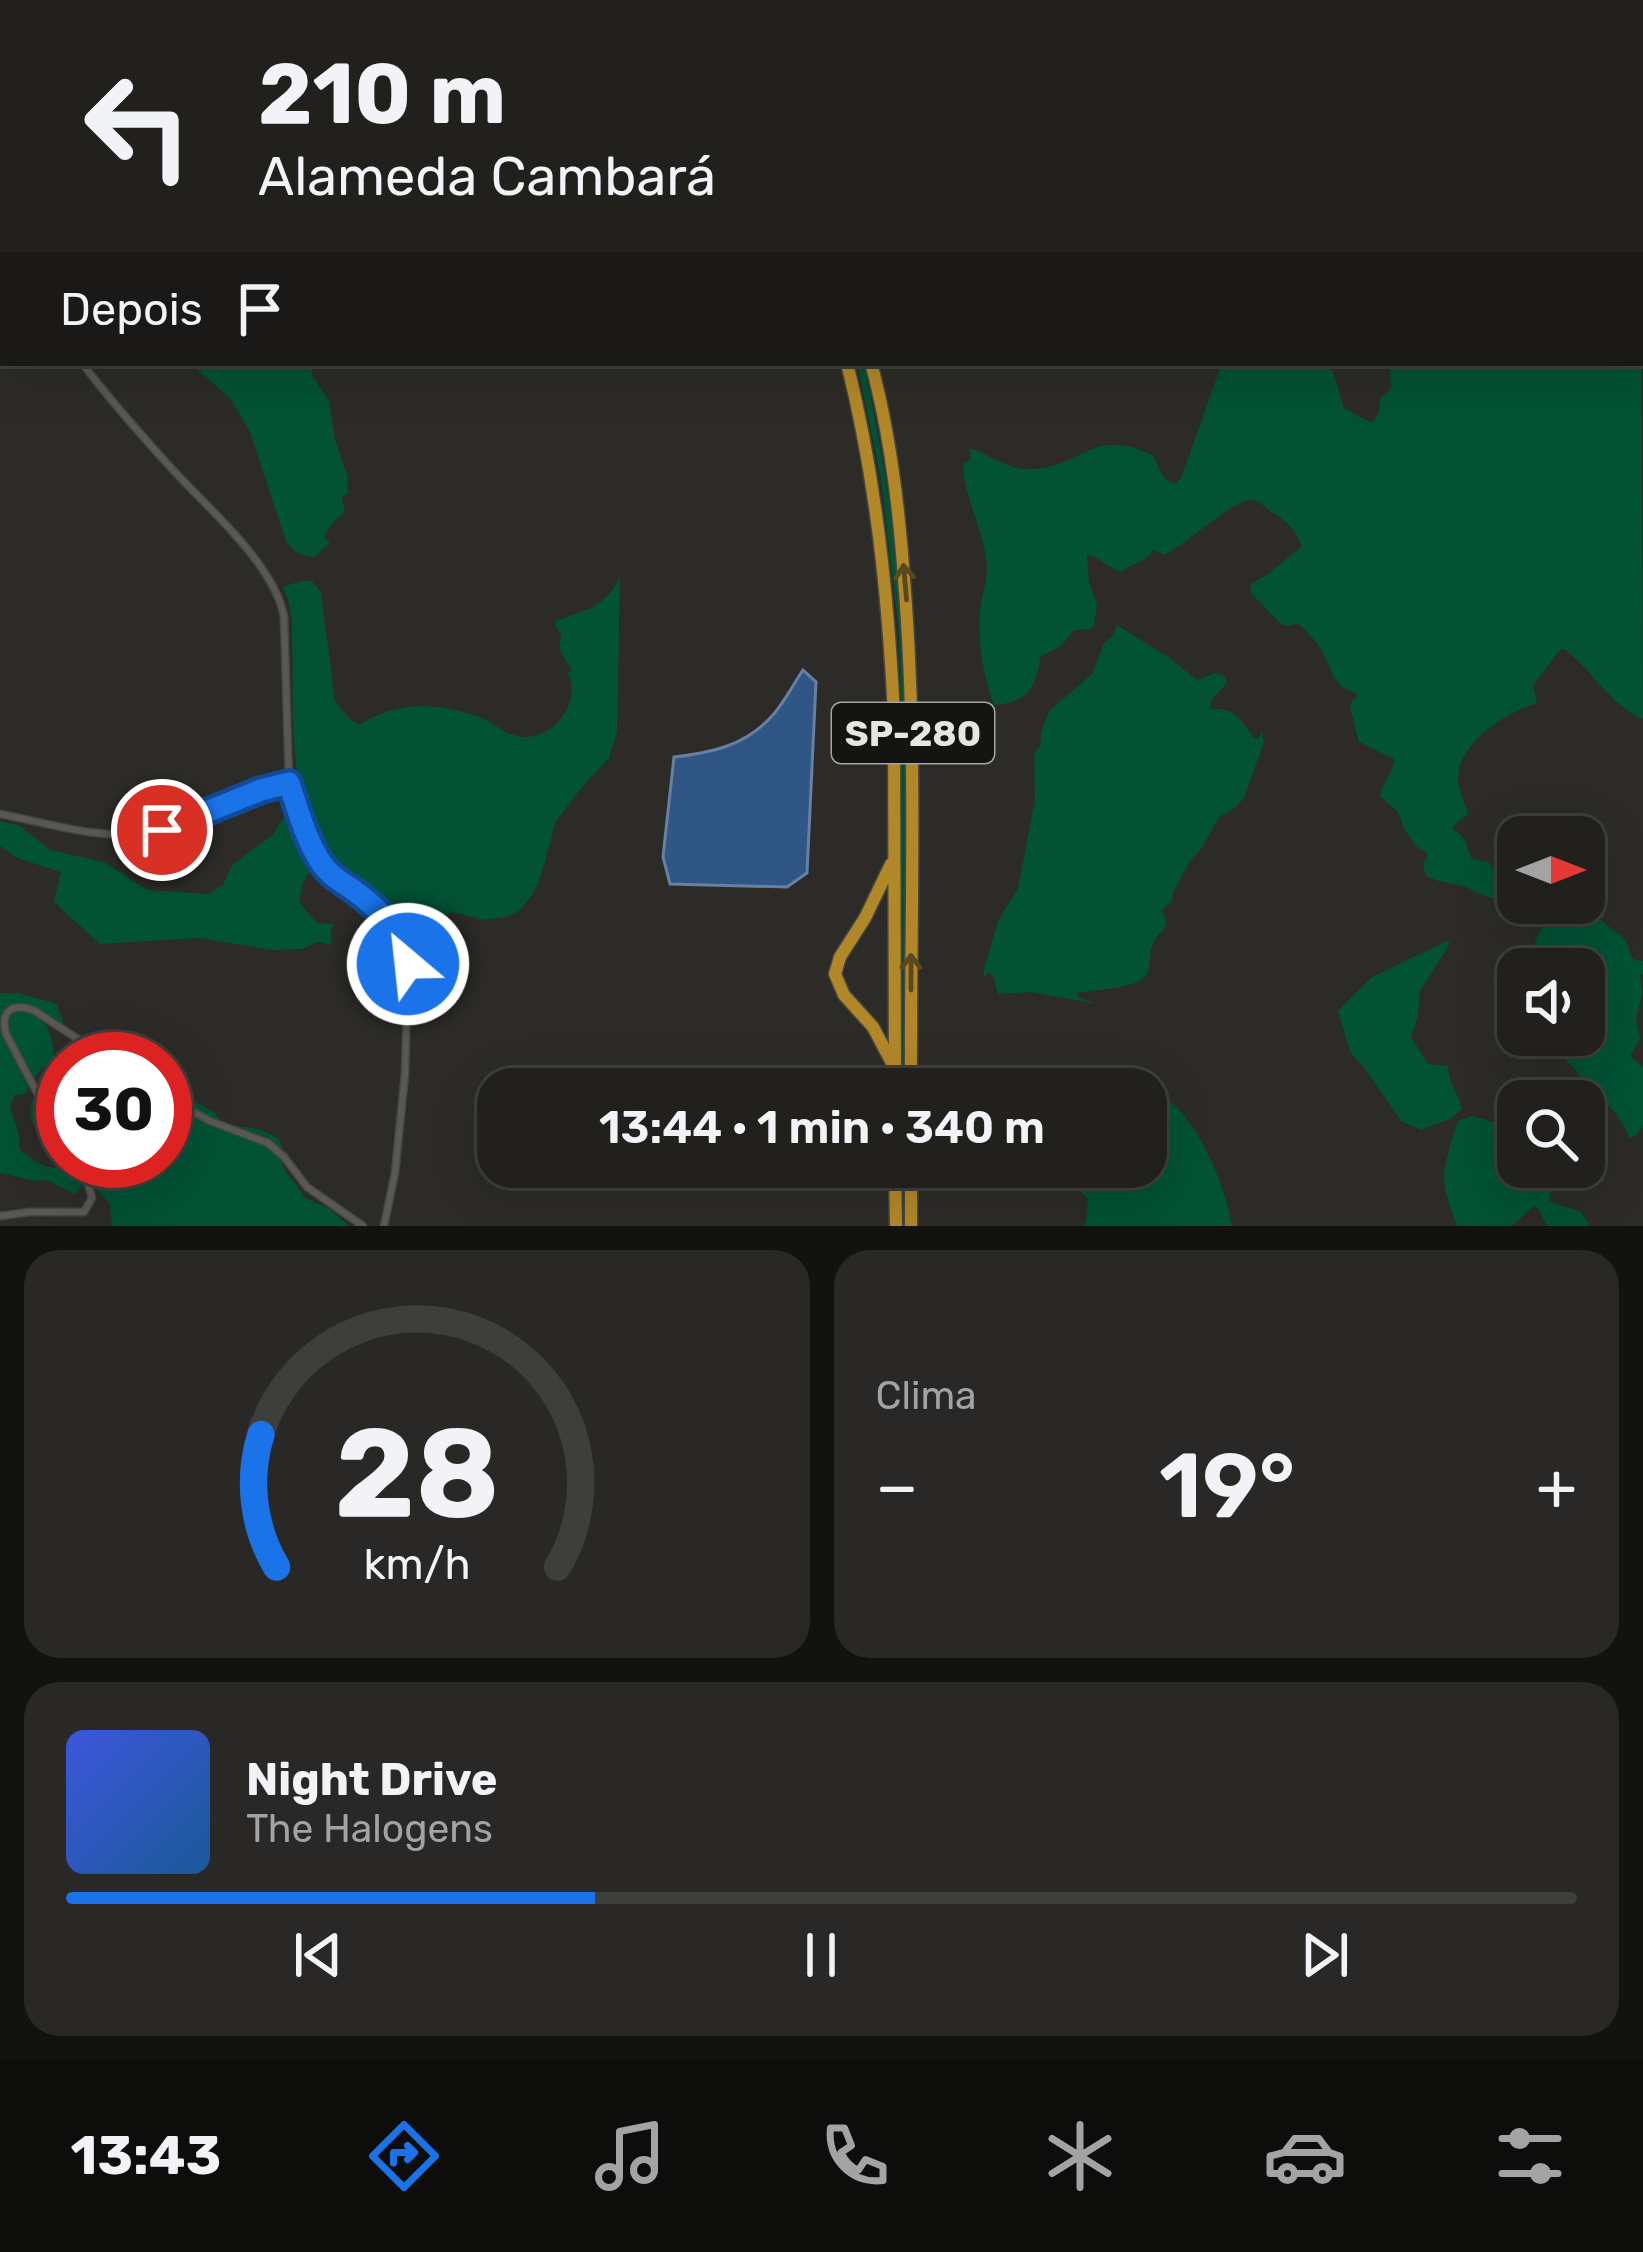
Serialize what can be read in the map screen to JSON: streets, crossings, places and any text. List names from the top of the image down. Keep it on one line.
{"streets":{"highway":["SP-280"]},"north":"right","page":{"turn":["210 m","Alameda Cambará"],"then":"Depois","limit":"30","trip":"13:44 · 1 min · 340 m","tile":"Clima","heat":["−","19°","+"],"song":["Night Drive","The Halogens"],"tabs":"13:43","gauge":["28","km/h"]}}
